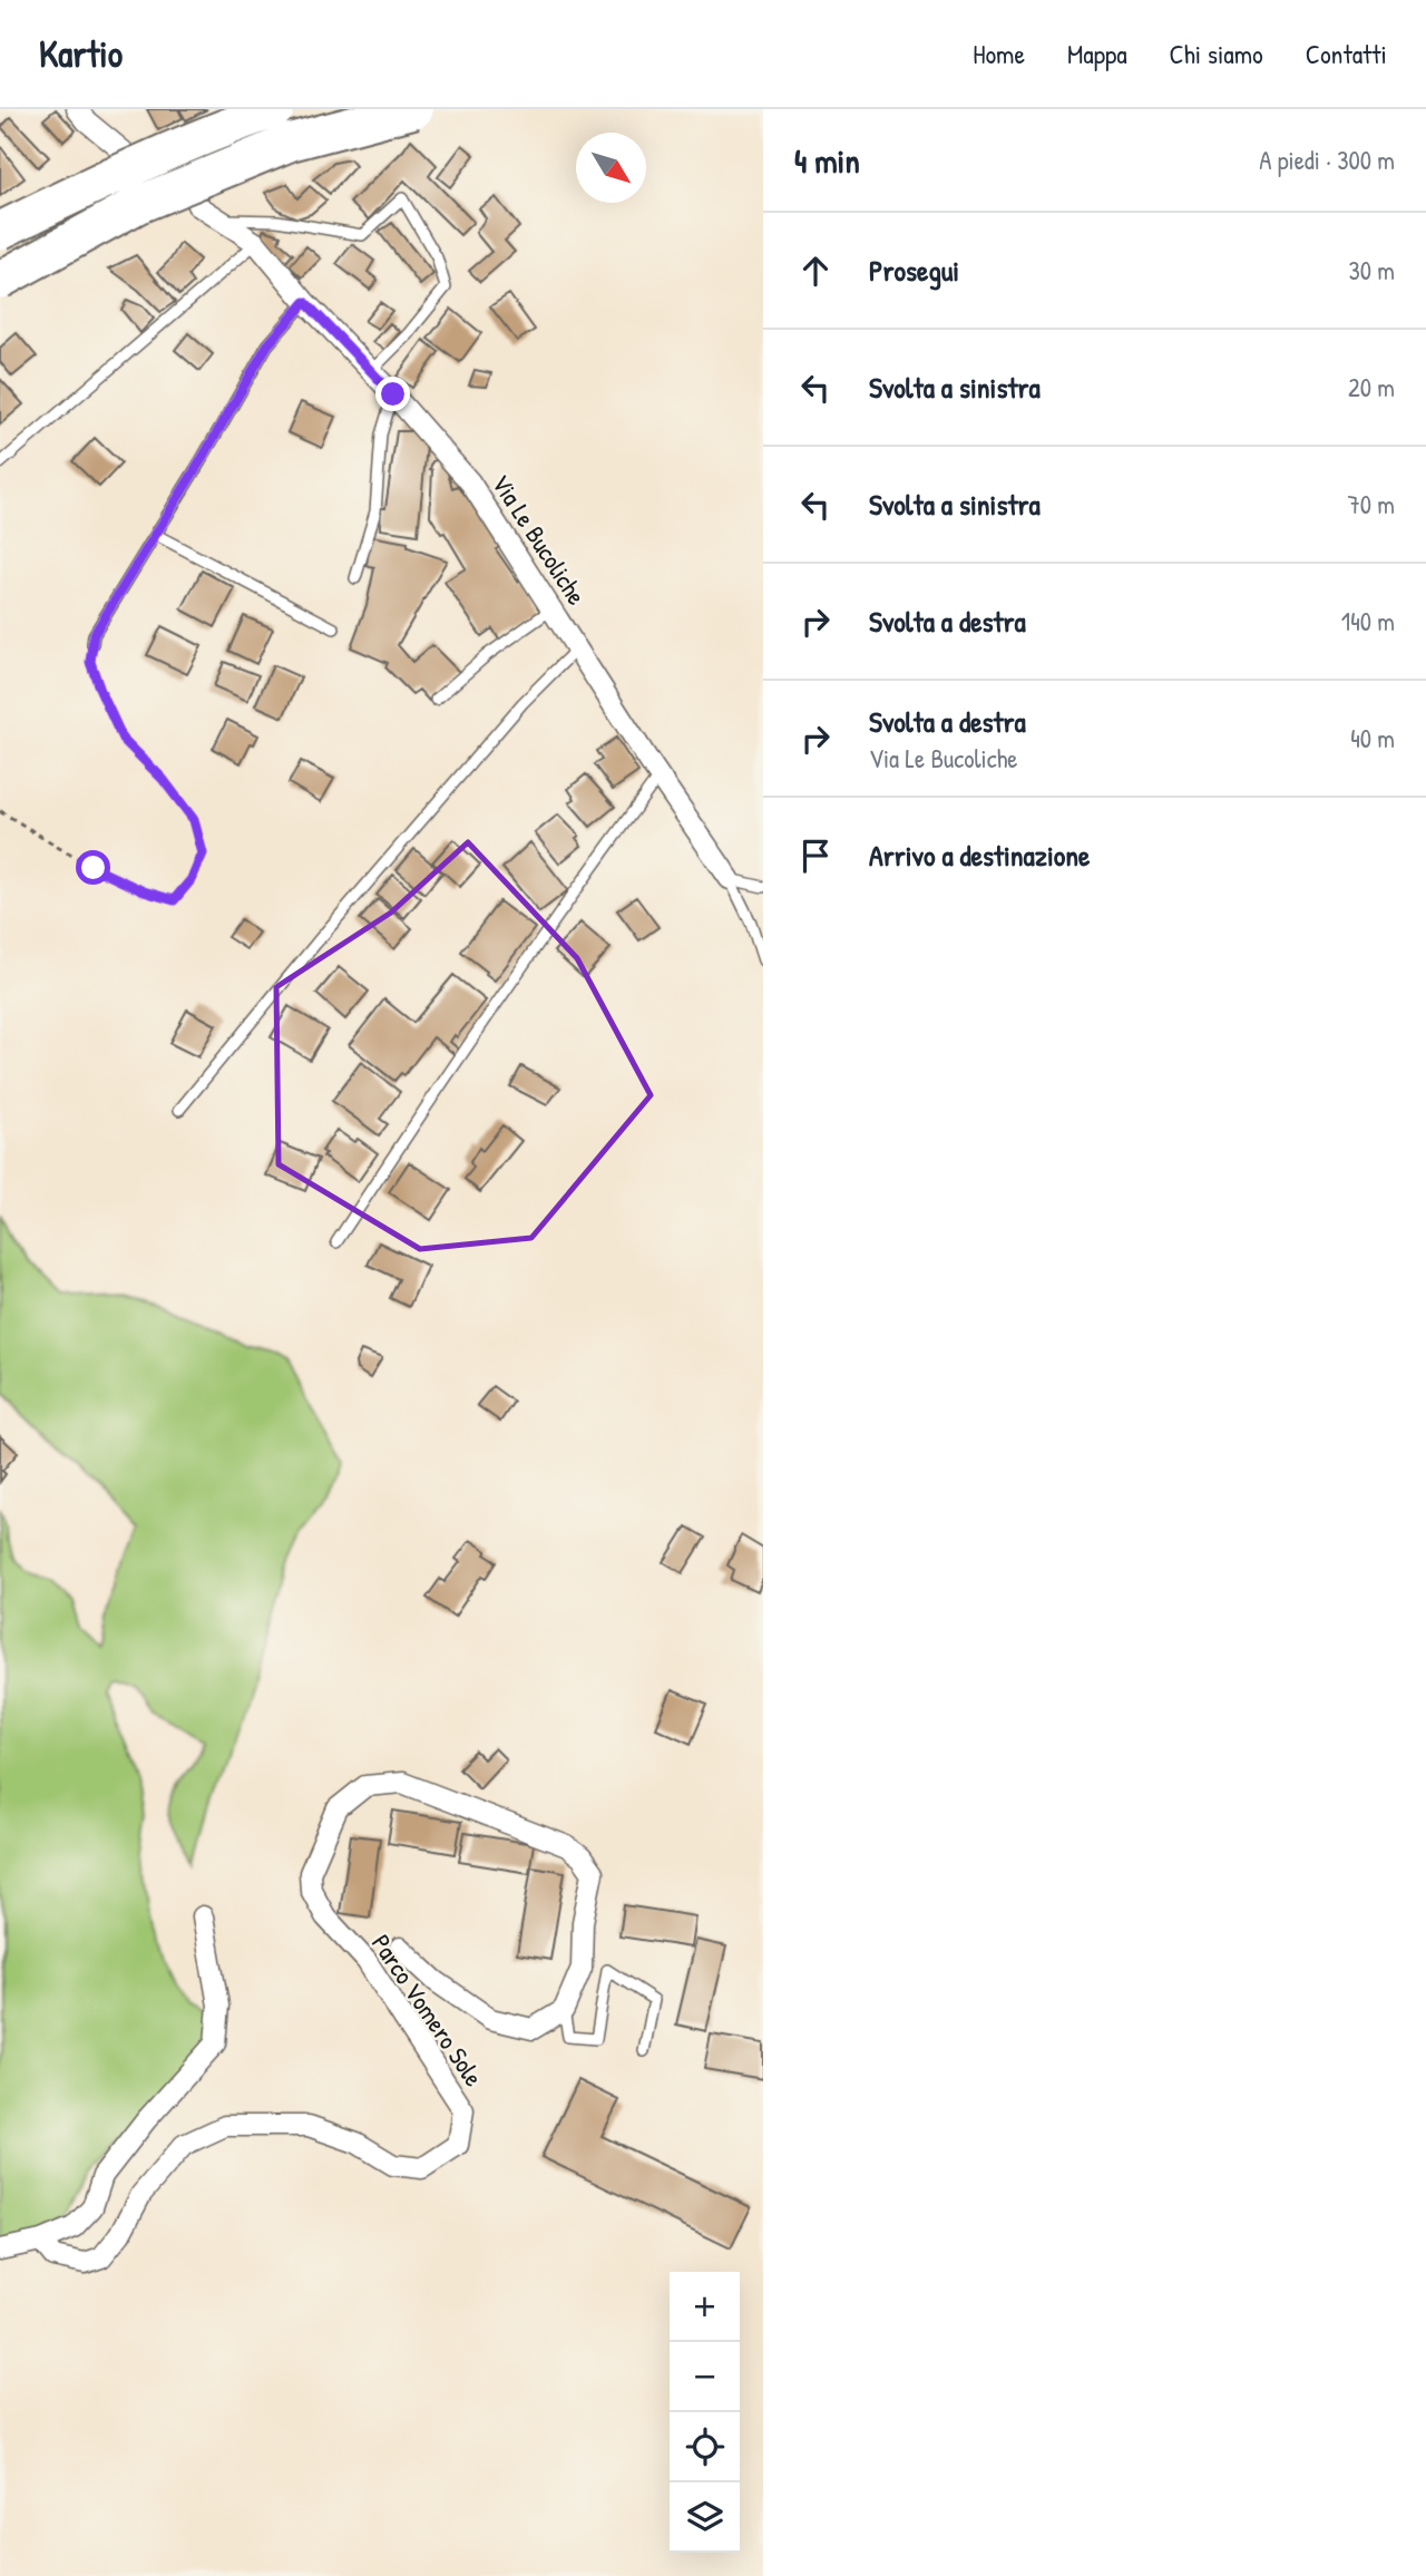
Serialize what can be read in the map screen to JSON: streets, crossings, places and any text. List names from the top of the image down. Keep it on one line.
{"streets":{"street":["Via Le Bucoliche","Parco Vomero Sole"]},"north":"bottom right","page":{"header":"Kartio","nav":["Home","Mappa","Chi siamo","Contatti"],"heading":["4 min","A piedi · 300 m"],"list":[["Prosegui","30 m"],["Svolta a sinistra","20 m"],["Svolta a sinistra","70 m"],["Svolta a destra","140 m"],["Svolta a destra","Via Le Bucoliche","40 m"],"Arrivo a destinazione"],"map_buttons":["+","−"]}}
